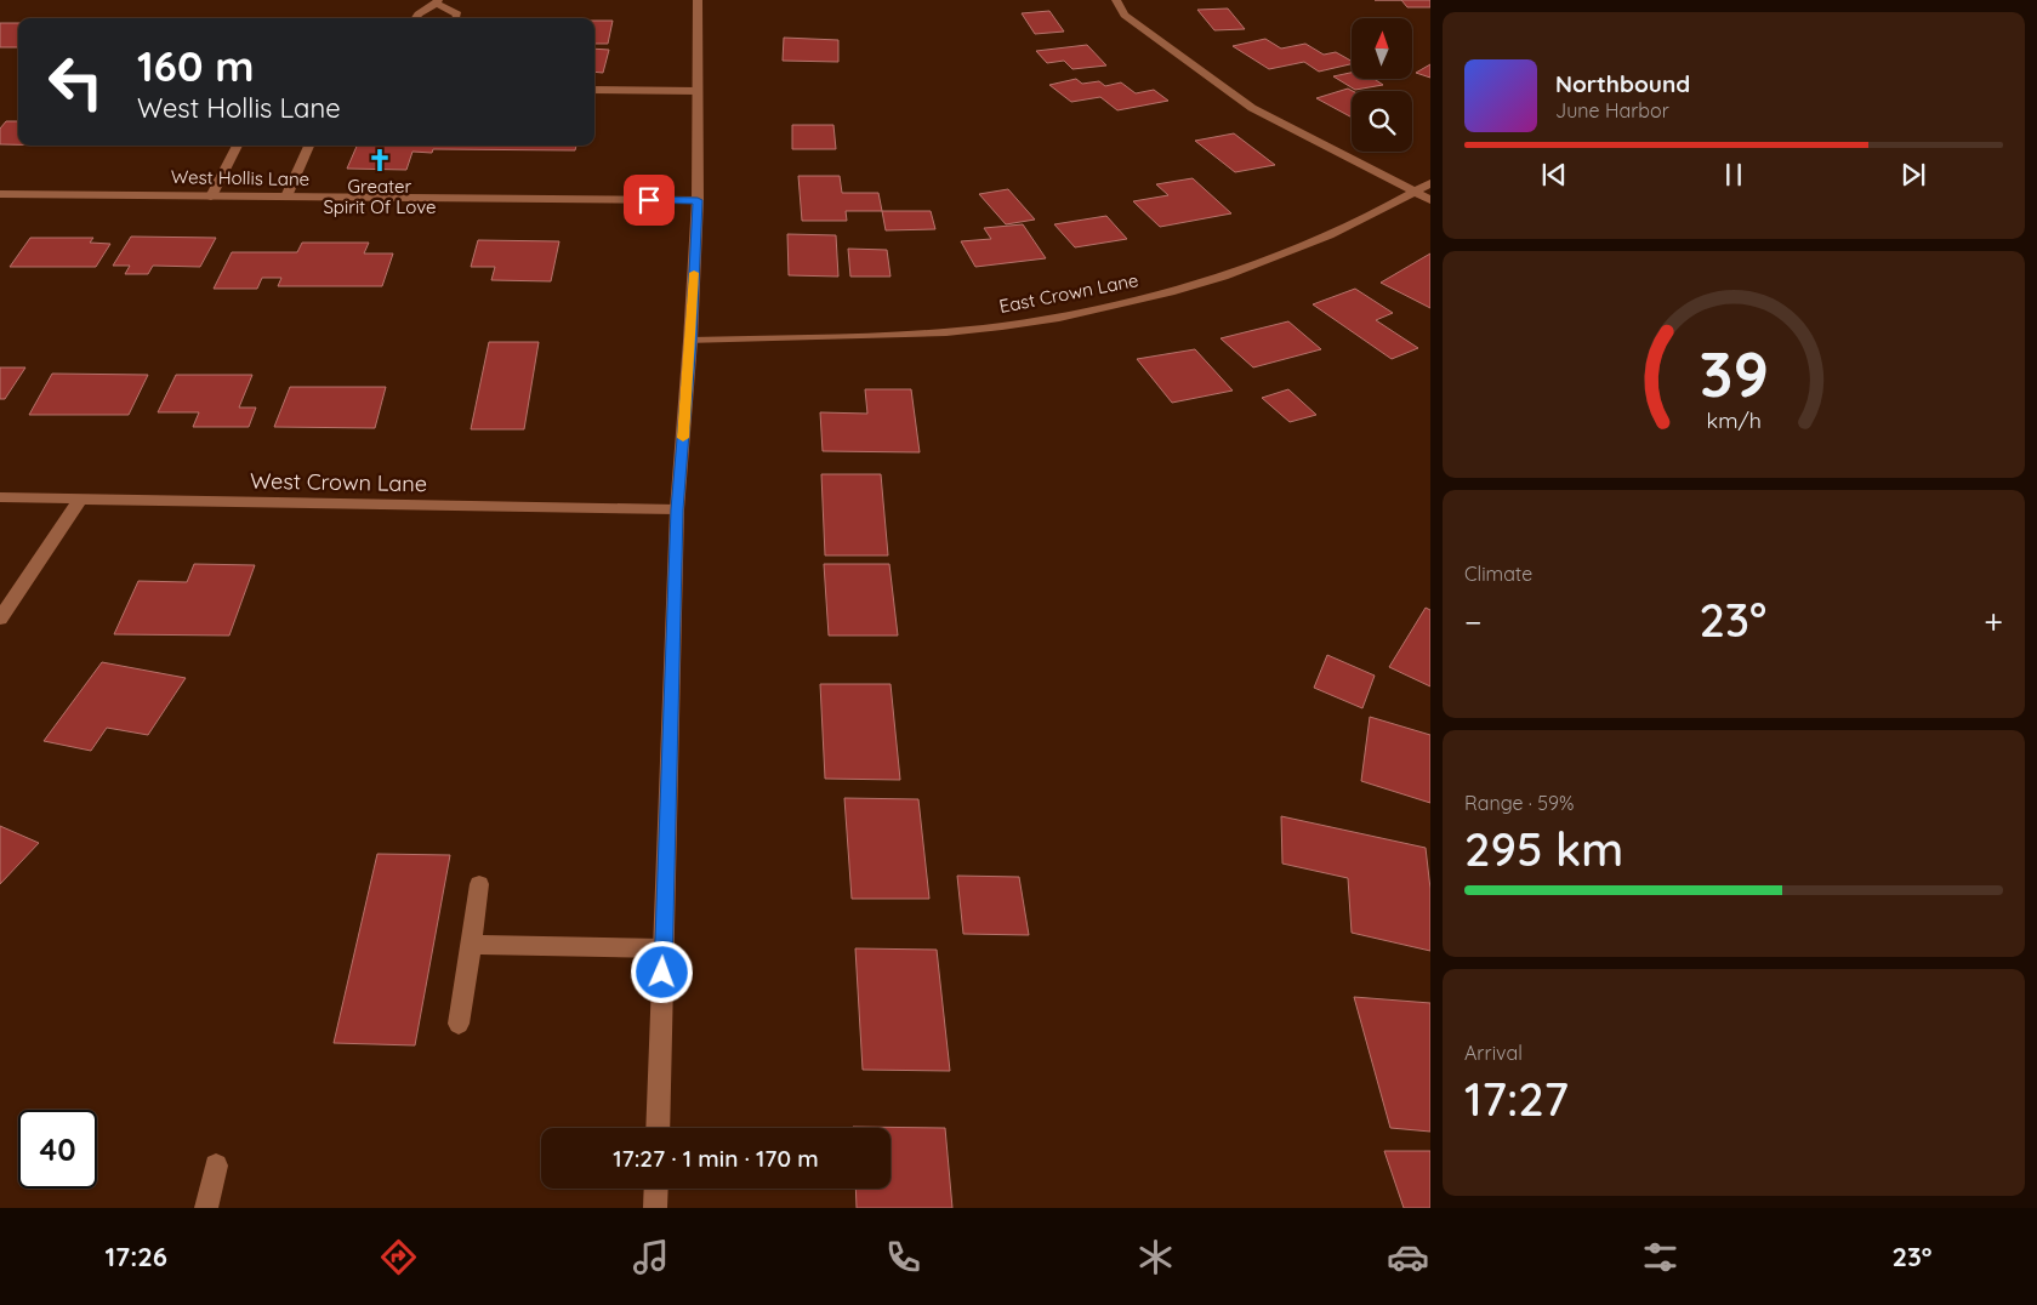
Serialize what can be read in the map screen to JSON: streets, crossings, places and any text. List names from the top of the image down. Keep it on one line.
{"streets":{"street":["West Hollis Lane","East Crown Lane","West Crown Lane"]},"places":{"church":["Greater Spirit Of Love"]},"north":"top","page":{"turn":["160 m","West Hollis Lane"],"song":["Northbound","June Harbor"],"tile":["Climate",["Range · 59%","295 km"],["Arrival","17:27"]],"heat":["−","23°","+"],"limit":"40","trip":"17:27 · 1 min · 170 m","tabs":["17:26","23°"],"gauge":["39","km/h"]}}
